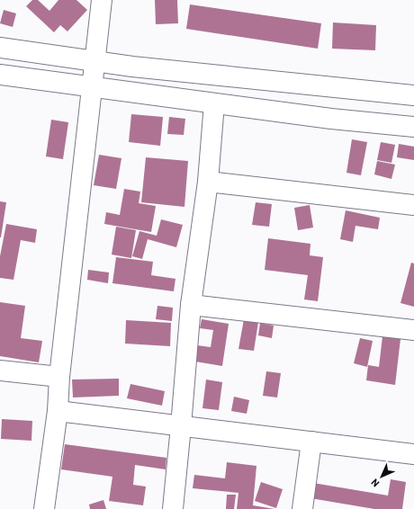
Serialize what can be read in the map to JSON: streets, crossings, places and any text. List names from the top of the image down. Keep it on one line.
{"north":"bottom left"}
